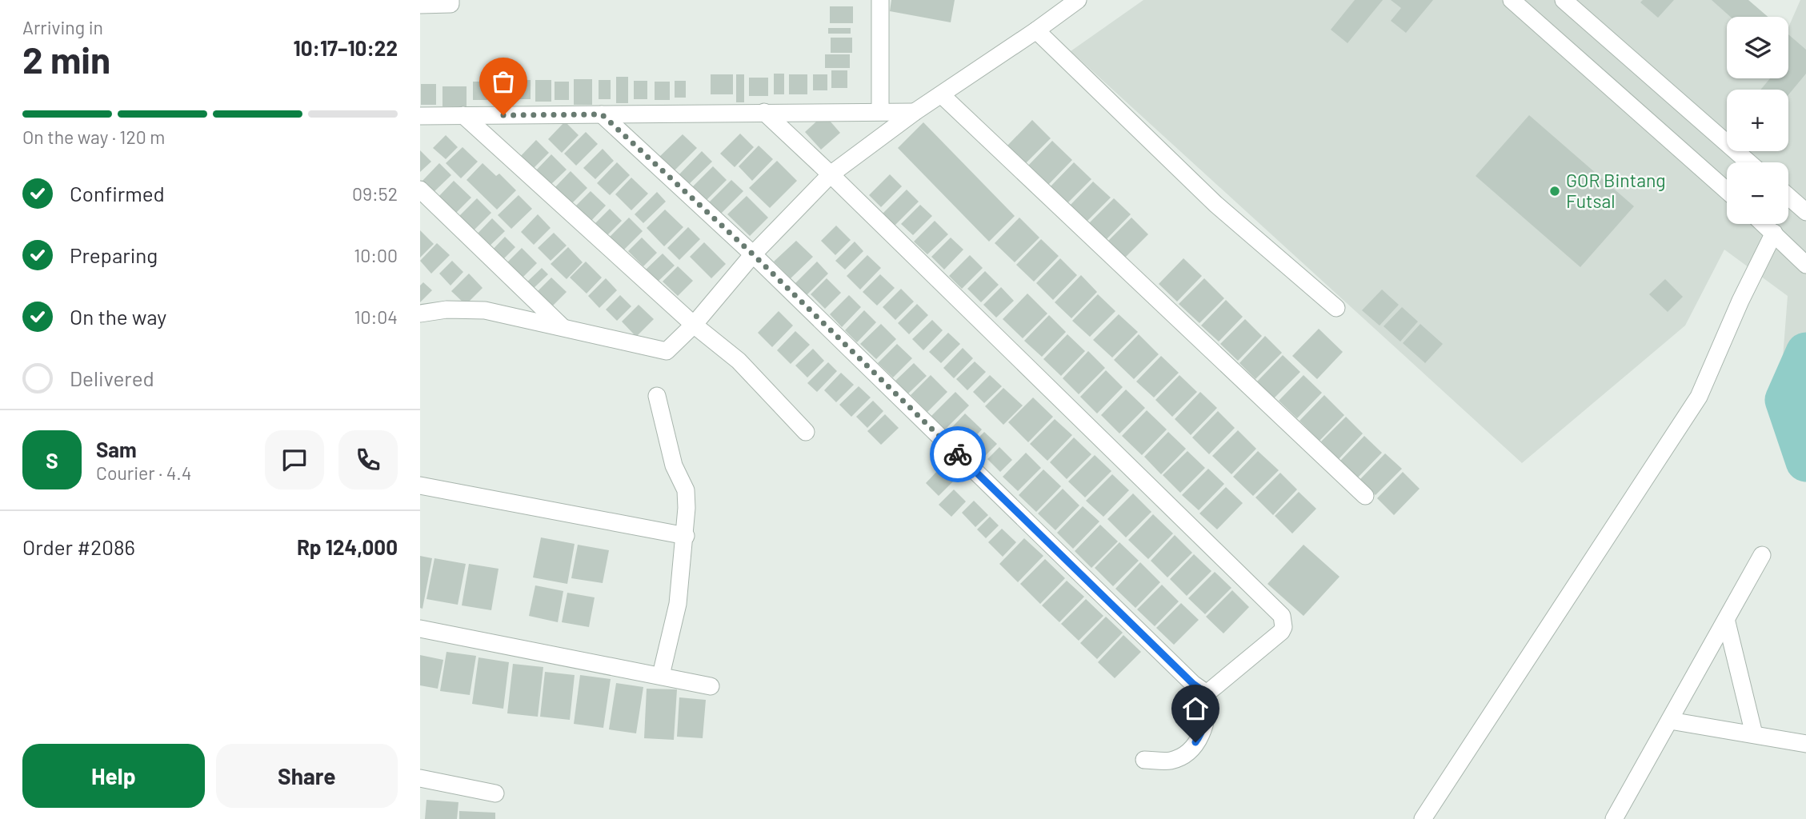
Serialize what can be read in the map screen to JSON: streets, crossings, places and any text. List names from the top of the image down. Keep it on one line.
{"places":["GOR Bintang Futsal"],"page":{"heading":["2 min","Arriving in","10:17–10:22"],"panel":["Sam","Courier · 4.4","Order #2086","Rp 124,000"],"map_buttons":["+","−"],"bar":"On the way · 120 m","list":[["Confirmed","09:52"],["Preparing","10:00"],["On the way","10:04"],"Delivered"],"round":"S","buttons":["Help","Share"]}}
